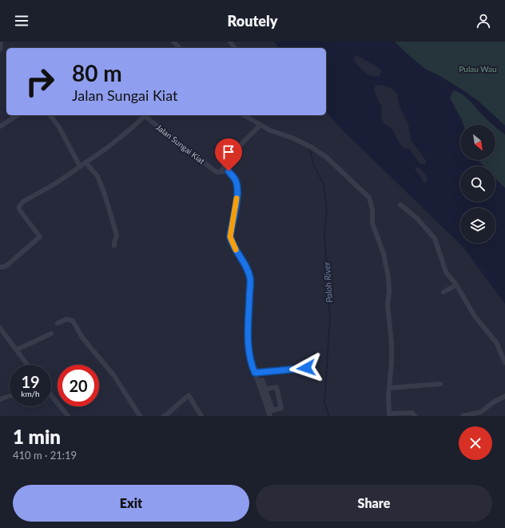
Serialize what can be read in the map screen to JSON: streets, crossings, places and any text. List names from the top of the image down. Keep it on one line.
{"streets":{"street":["Jalan Sungai Kiat"]},"water":["Paloh River"],"parks":["Pulau Wau"],"north":"bottom right","page":{"header":"Routely","turn":["80 m","Jalan Sungai Kiat"],"speed":"19 km/h","limit":"20","heading":["1 min","410 m · 21:19"],"buttons":["Exit","Share"]}}
